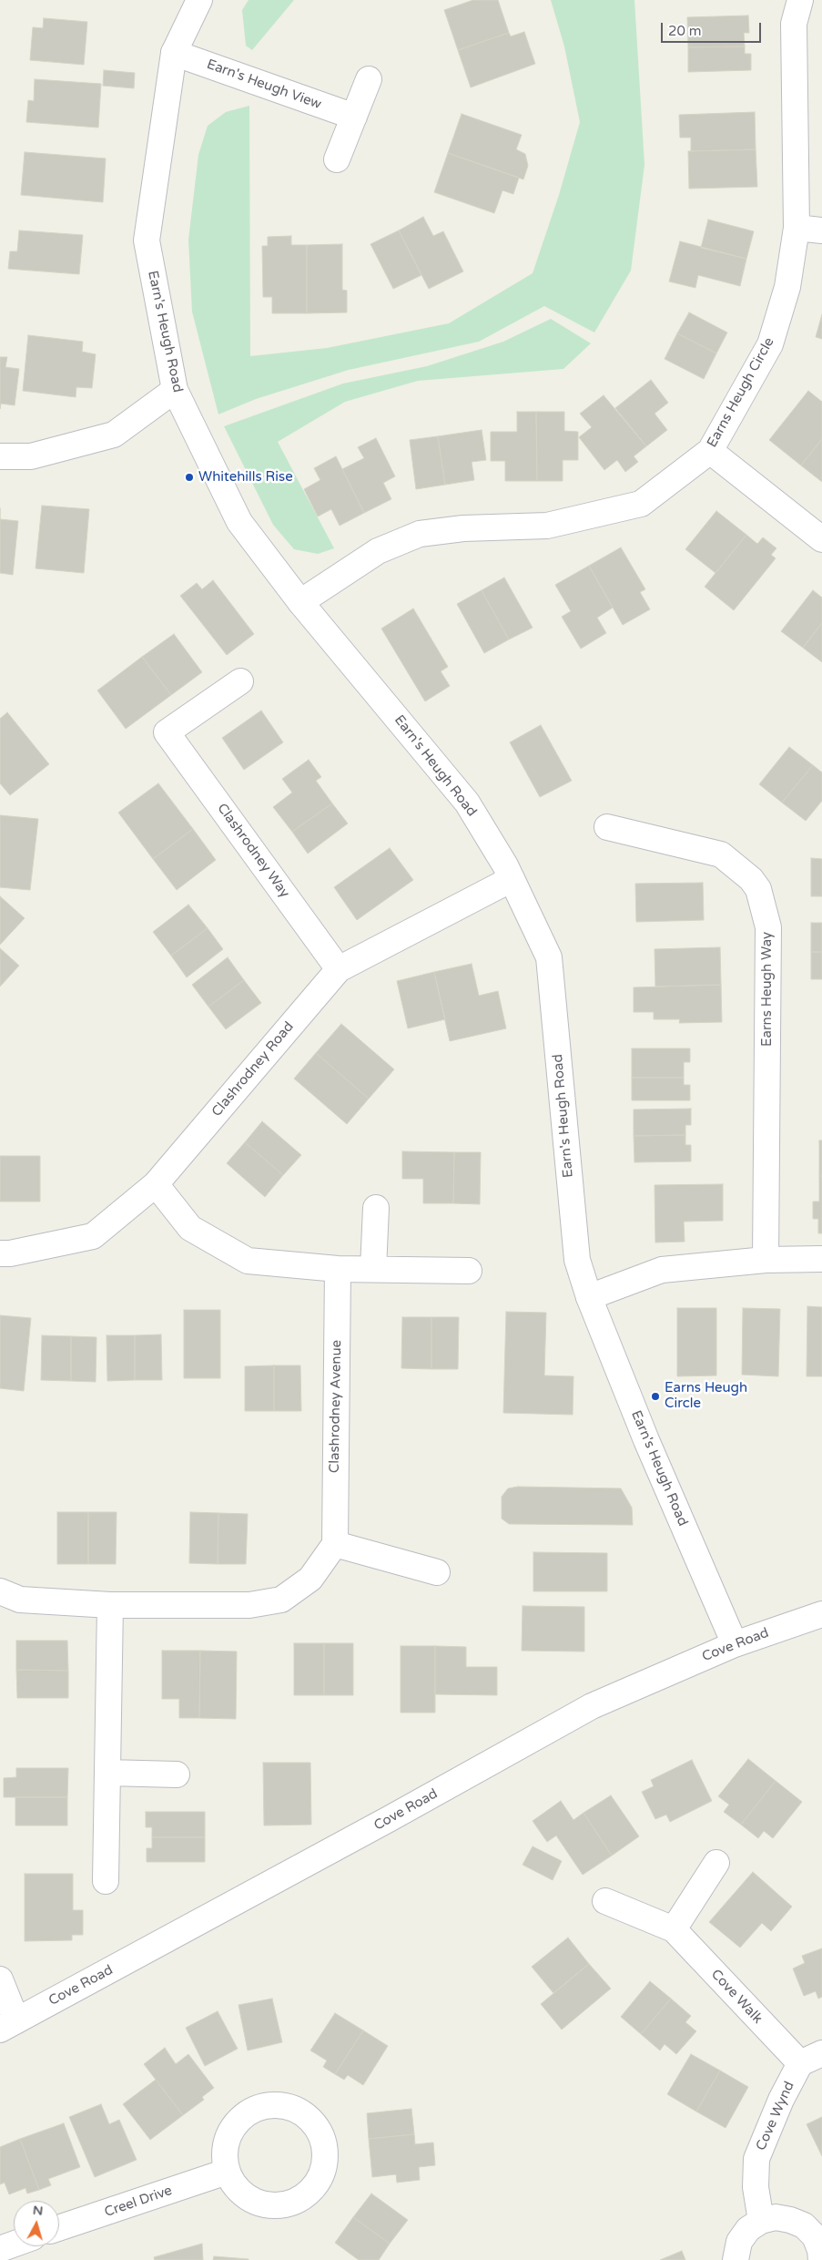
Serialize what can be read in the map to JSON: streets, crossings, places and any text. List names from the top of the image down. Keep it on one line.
{"streets":{"street":["Earn's Heugh View","Earn's Heugh Road","Earns Heugh Circle","Clashrodney Way","Earns Heugh Way","Clashrodney Road","Clashrodney Avenue","Cove Road","Cove Walk","Cove Wynd","Creel Drive"]},"crossings":[["Earn's Heugh View","Earn's Heugh Road"],["Earn's Heugh Road","Earns Heugh Circle"],["Earn's Heugh Road","Clashrodney Road"],["Earn's Heugh Road","Cove Road"],["Clashrodney Way","Clashrodney Road"],["Cove Walk","Cove Wynd"]],"places":["Whitehills Rise","Earns Heugh Circle"],"scale_bar":"20 m","north":"top"}
